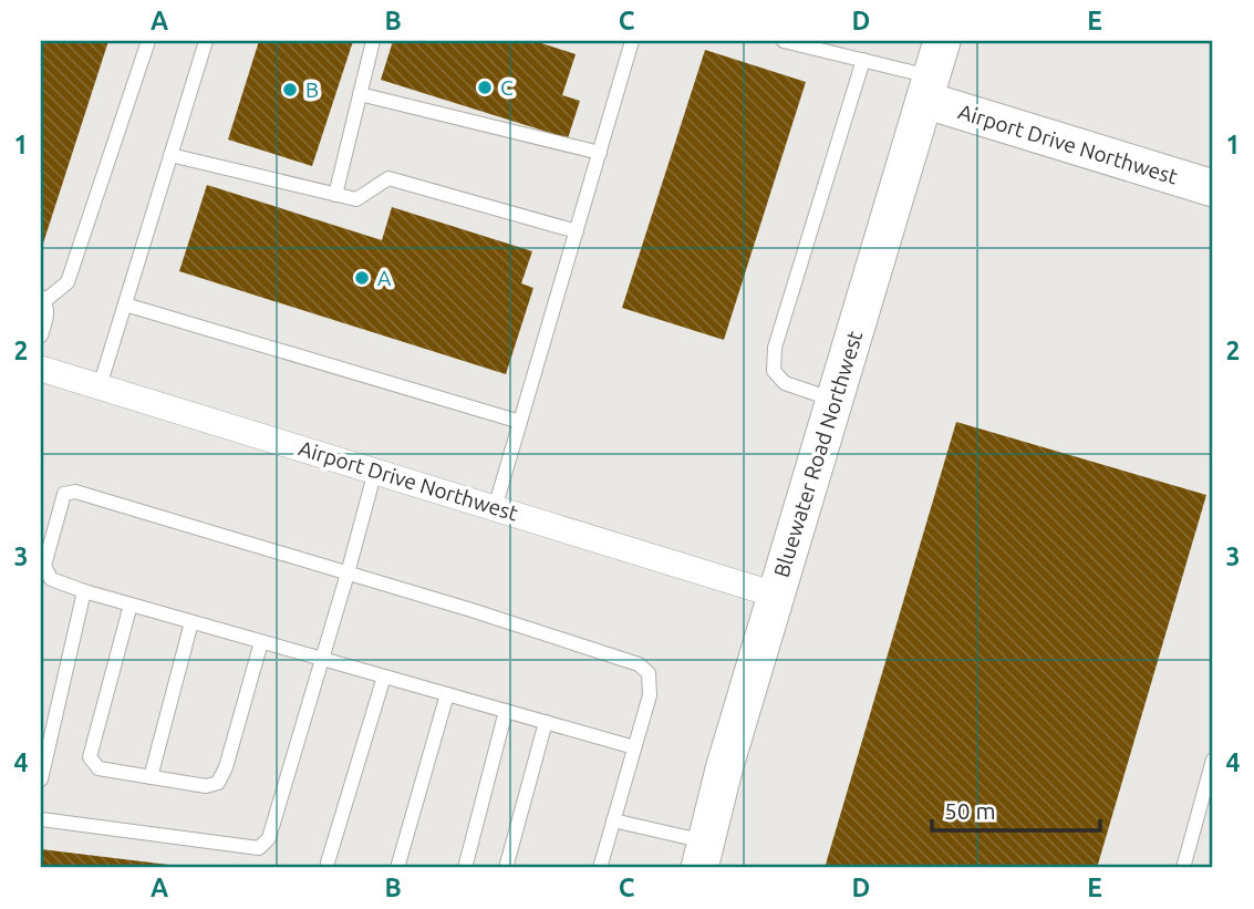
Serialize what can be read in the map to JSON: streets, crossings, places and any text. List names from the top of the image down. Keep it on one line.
{"streets":{"street":["Airport Drive Northwest","Bluewater Road Northwest"]},"crossings":[["Airport Drive Northwest","Bluewater Road Northwest"]],"places":["C","B","A"],"scale_bar":"50 m","grid":{"columns":["A","B","C","D","E"],"rows":["1","2","3","4"]}}
